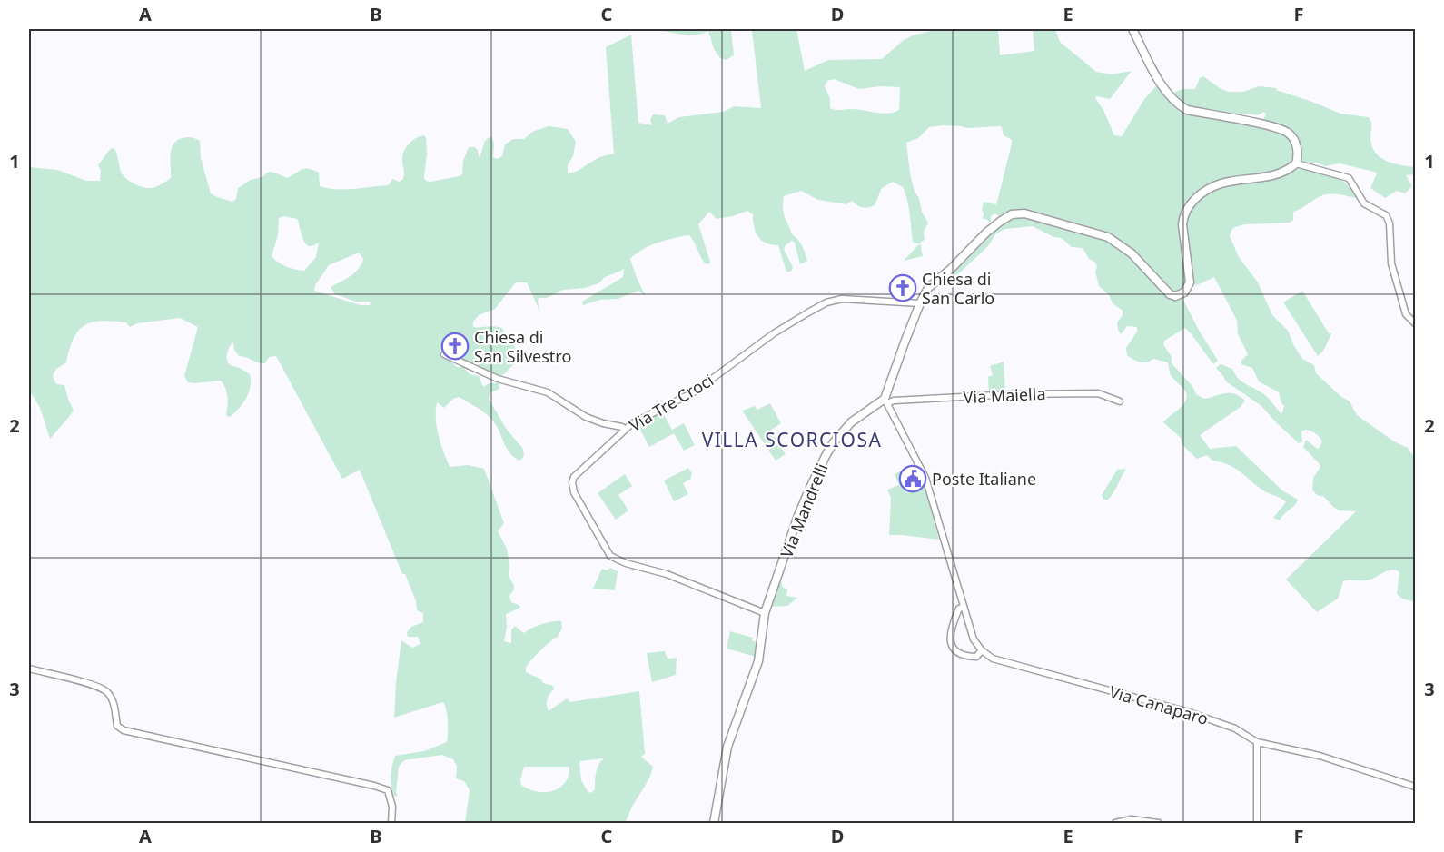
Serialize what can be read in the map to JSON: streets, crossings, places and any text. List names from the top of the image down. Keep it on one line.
{"streets":{"street":["Via Maiella","Via Tre Croci","Via Mandrelli","Via Canaparo"]},"crossings":[["Via Maiella","Via Mandrelli"],["Via Tre Croci","Via Mandrelli"]],"districts":["VILLA SCORCIOSA"],"places":{"church":["Chiesa di San Carlo","Chiesa di San Silvestro"],"public building":["Poste Italiane"]},"grid":{"columns":["A","B","C","D","E","F"],"rows":["1","2","3"]}}
